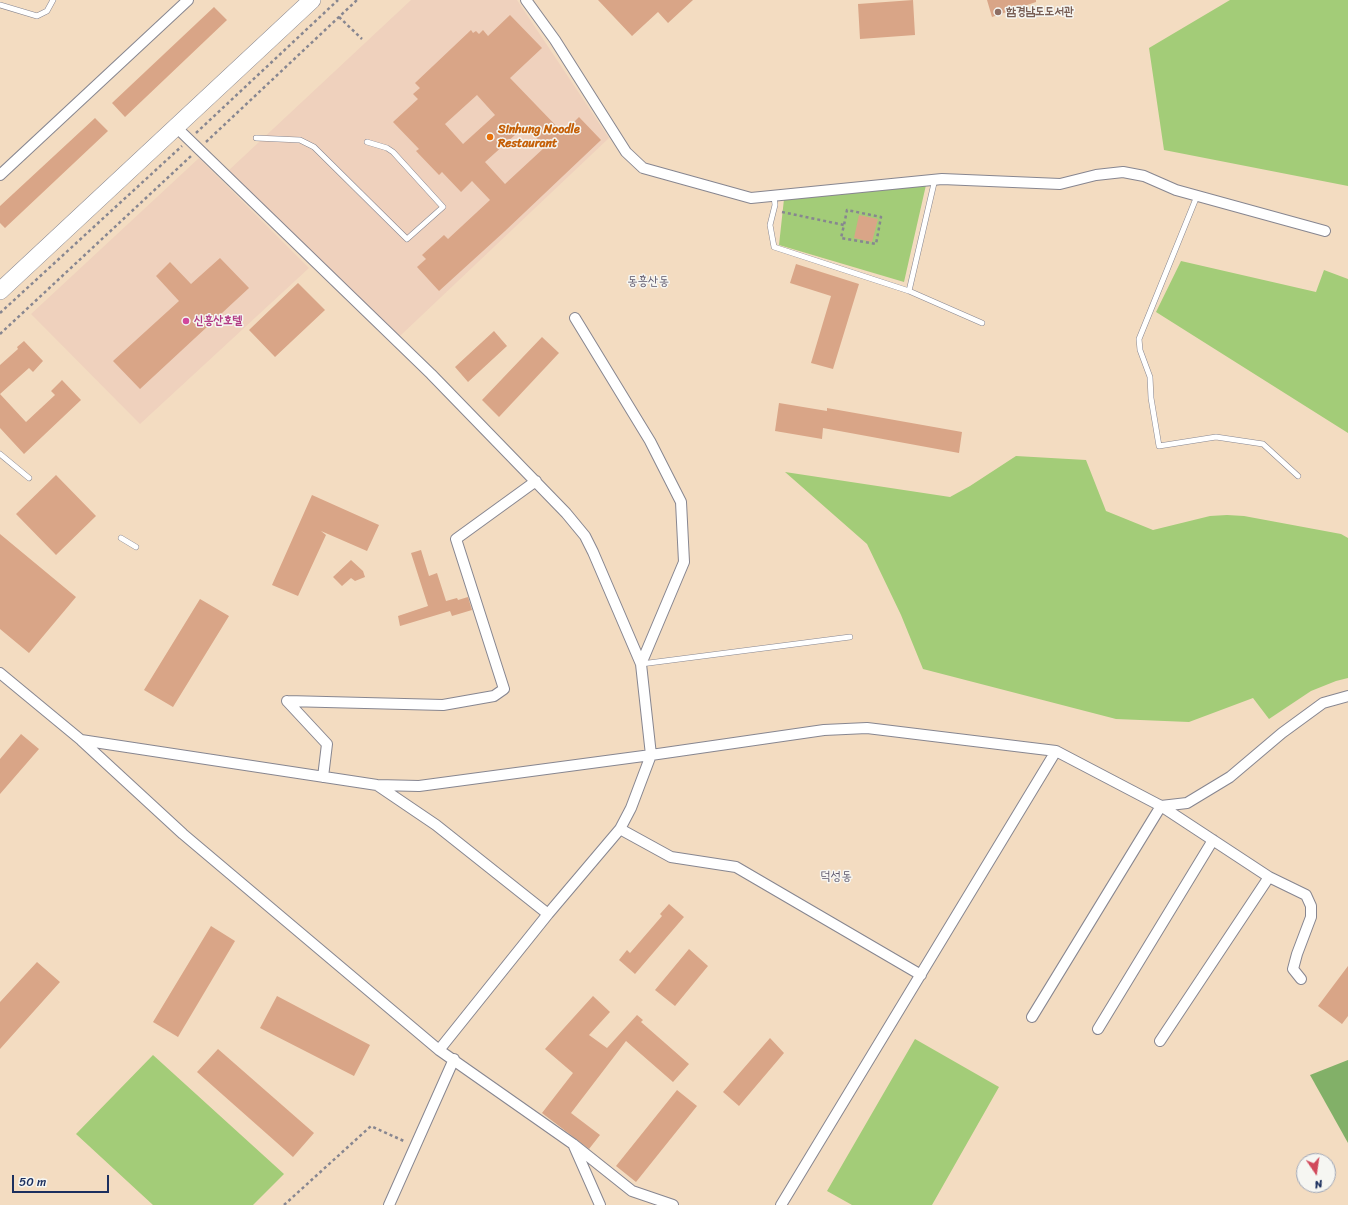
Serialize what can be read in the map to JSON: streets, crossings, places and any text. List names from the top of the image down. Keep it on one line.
{"districts":["동흥산동","덕성동"],"places":["함경남도도서관","Sinhung Noodle Restaurant","신흥산호텔"],"scale_bar":"50 m","north":"bottom"}
